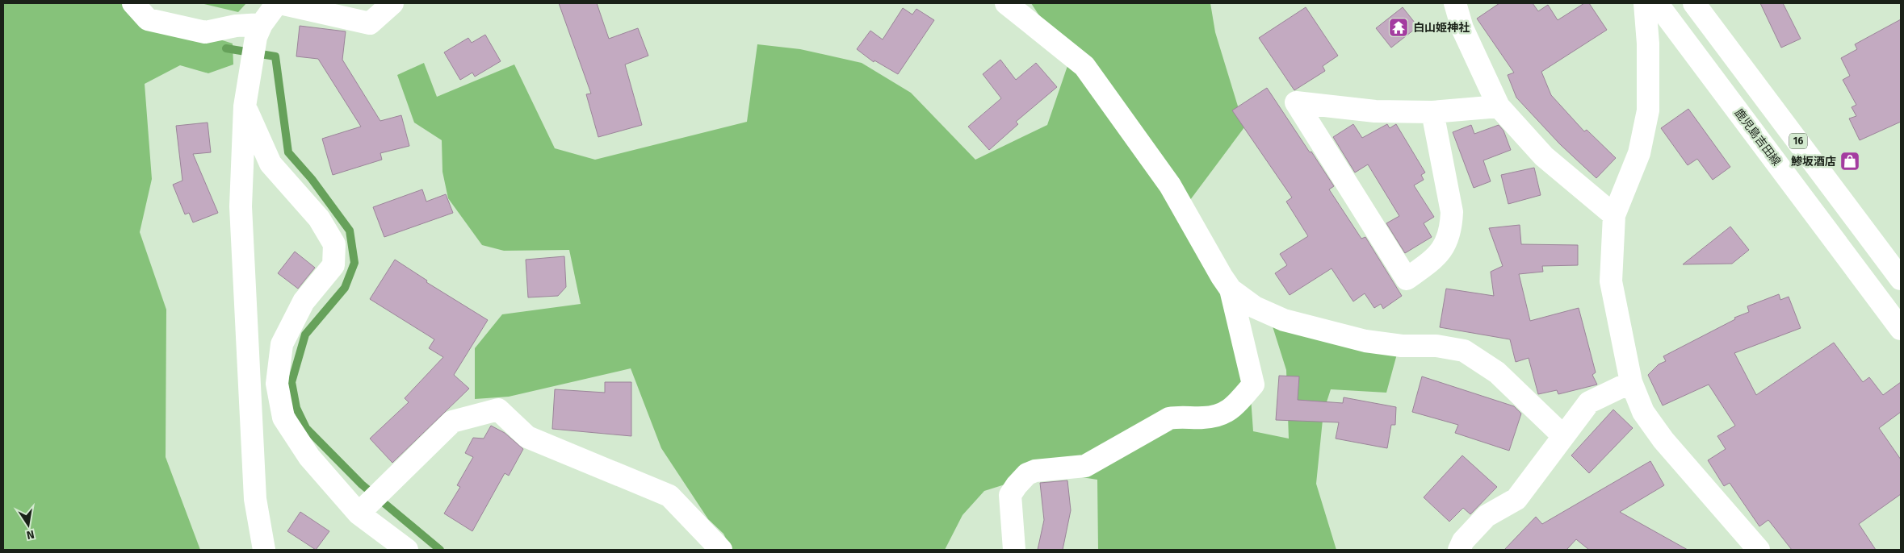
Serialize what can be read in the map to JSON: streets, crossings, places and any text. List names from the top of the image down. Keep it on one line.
{"streets":{"street":["鹿児島吉田線","16"]},"places":{"temple":["白山姫神社"],"shop":["鯵坂酒店"]},"north":"bottom"}
